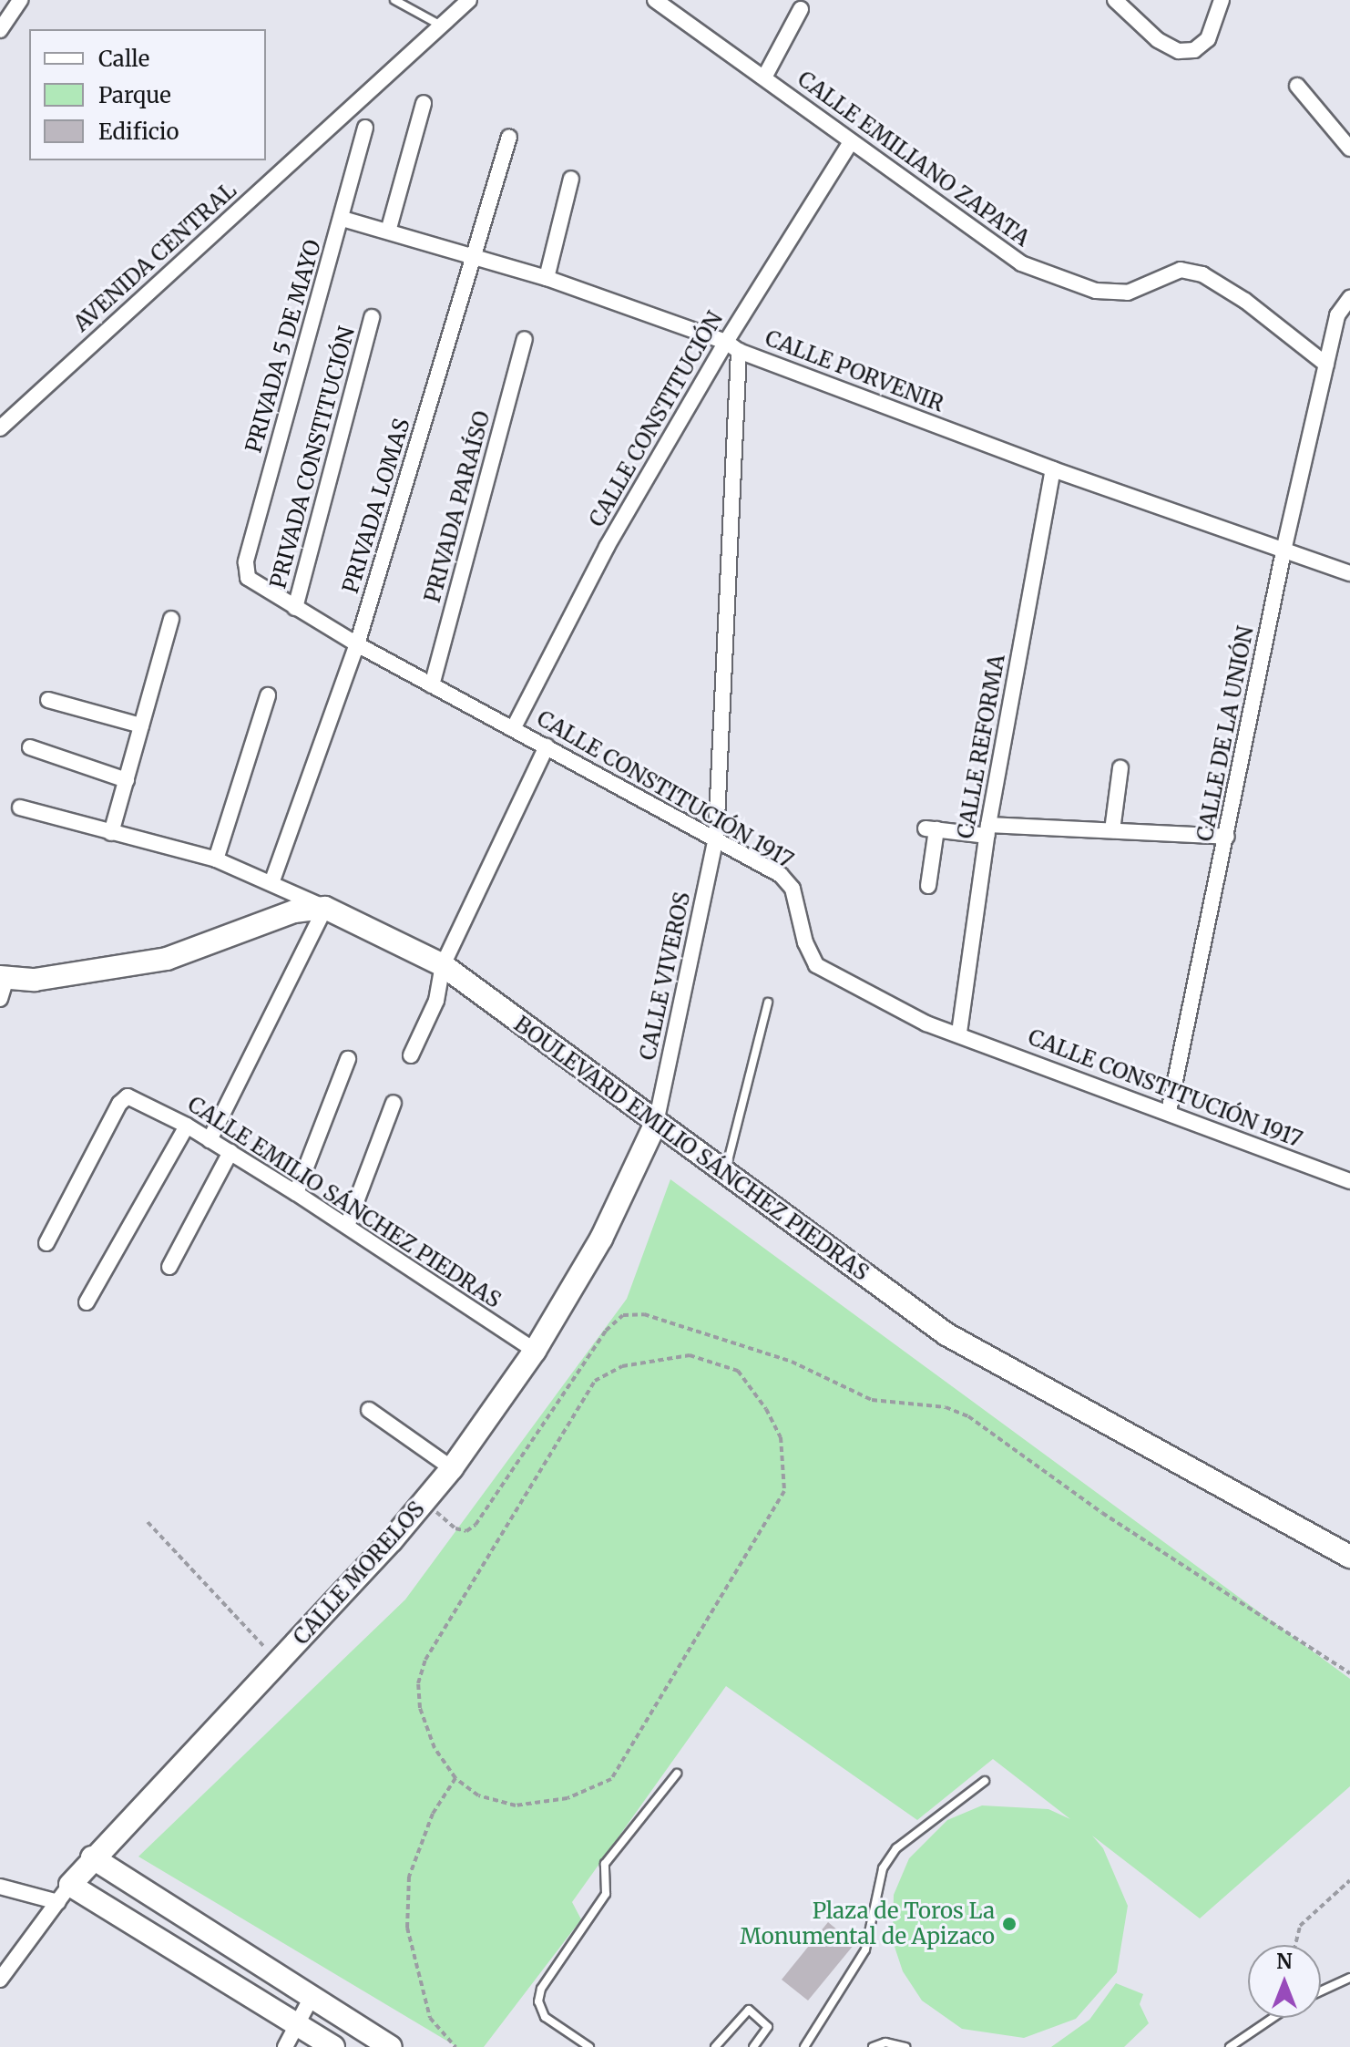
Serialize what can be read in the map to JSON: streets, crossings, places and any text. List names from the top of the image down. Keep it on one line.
{"streets":{"street":["CALLE EMILIANO ZAPATA","AVENIDA CENTRAL","PRIVADA 5 DE MAYO","CALLE PORVENIR","CALLE CONSTITUCIÓN","PRIVADA CONSTITUCIÓN","PRIVADA LOMAS","PRIVADA PARAÍSO","CALLE DE LA UNIÓN","CALLE REFORMA","CALLE CONSTITUCIÓN 1917","CALLE VIVEROS","BOULEVARD EMILIO SÁNCHEZ PIEDRAS","CALLE EMILIO SÁNCHEZ PIEDRAS","CALLE MORELOS"]},"crossings":[["CALLE EMILIANO ZAPATA","CALLE CONSTITUCIÓN"],["CALLE EMILIANO ZAPATA","CALLE DE LA UNIÓN"],["PRIVADA 5 DE MAYO","CALLE PORVENIR"],["PRIVADA 5 DE MAYO","CALLE CONSTITUCIÓN 1917"],["CALLE PORVENIR","CALLE CONSTITUCIÓN"],["CALLE PORVENIR","PRIVADA LOMAS"],["CALLE PORVENIR","CALLE DE LA UNIÓN"],["CALLE PORVENIR","CALLE REFORMA"],["CALLE PORVENIR","CALLE VIVEROS"],["CALLE CONSTITUCIÓN","CALLE CONSTITUCIÓN 1917"],["CALLE CONSTITUCIÓN","CALLE VIVEROS"],["PRIVADA CONSTITUCIÓN","CALLE CONSTITUCIÓN 1917"],["PRIVADA LOMAS","CALLE CONSTITUCIÓN 1917"],["PRIVADA PARAÍSO","CALLE CONSTITUCIÓN 1917"],["CALLE DE LA UNIÓN","CALLE CONSTITUCIÓN 1917"],["CALLE REFORMA","CALLE CONSTITUCIÓN 1917"],["CALLE CONSTITUCIÓN 1917","CALLE VIVEROS"],["CALLE VIVEROS","BOULEVARD EMILIO SÁNCHEZ PIEDRAS"],["CALLE VIVEROS","CALLE MORELOS"],["BOULEVARD EMILIO SÁNCHEZ PIEDRAS","CALLE MORELOS"],["CALLE EMILIO SÁNCHEZ PIEDRAS","CALLE MORELOS"]],"places":["Plaza de Toros La Monumental de Apizaco"],"legend":["Calle","Parque","Edificio"],"north":"top"}
